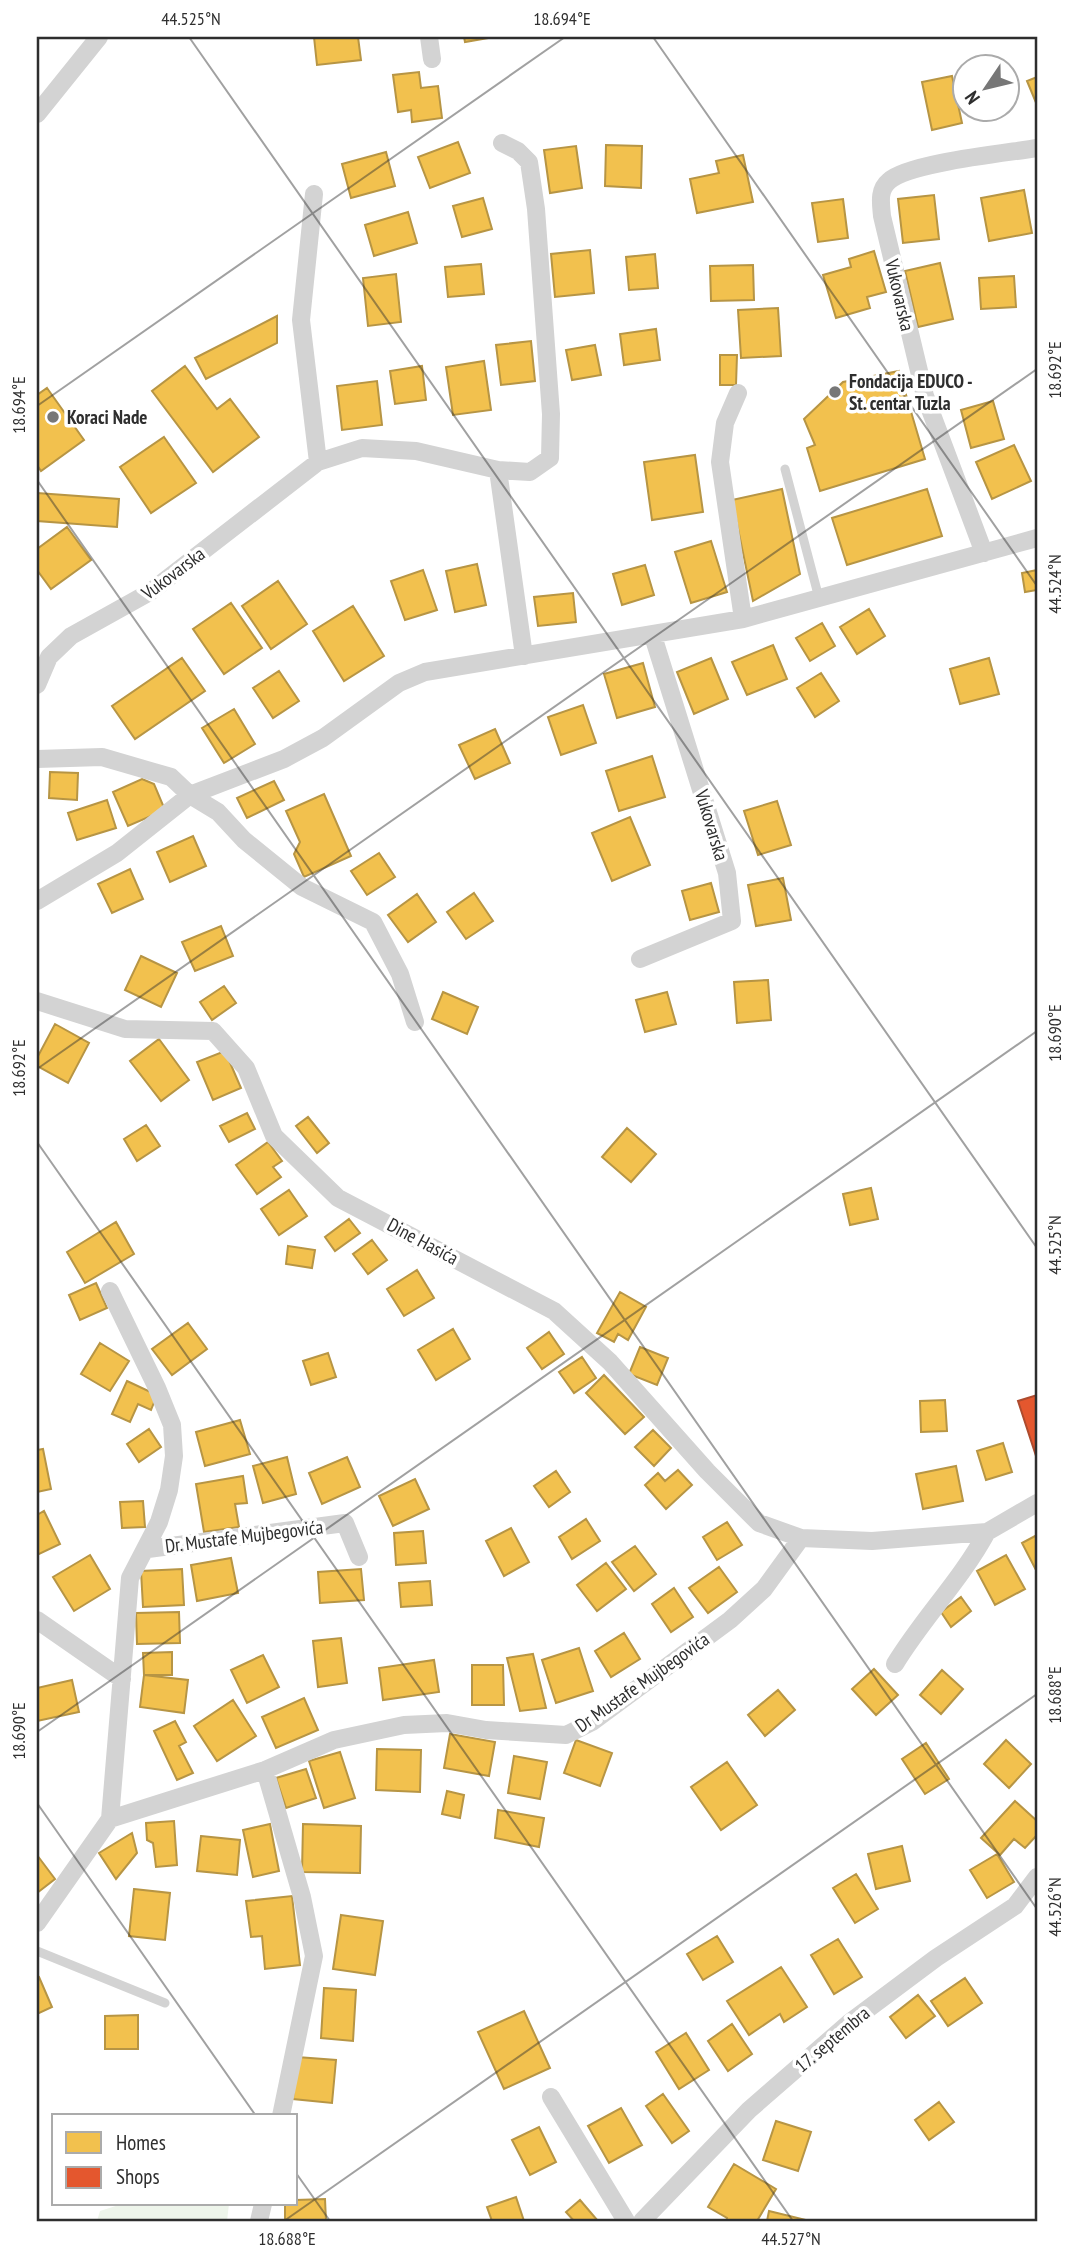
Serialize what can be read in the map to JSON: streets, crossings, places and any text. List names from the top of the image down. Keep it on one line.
{"streets":{"street":["Vukovarska","Dine Hasića","Dr. Mustafe Mujbegovića","Dr Mustafe Mujbegovića","17. septembra"]},"crossings":[["Dine Hasića","Dr Mustafe Mujbegovića"]],"places":["Fondacija EDUCO - St. centar Tuzla","Koraci Nade"],"legend":["Homes","Shops"],"north":"bottom left","coordinates":["44.525°N","18.694°E","18.692°E","44.524°N","18.690°E","18.688°E","44.526°N","44.527°N"]}
